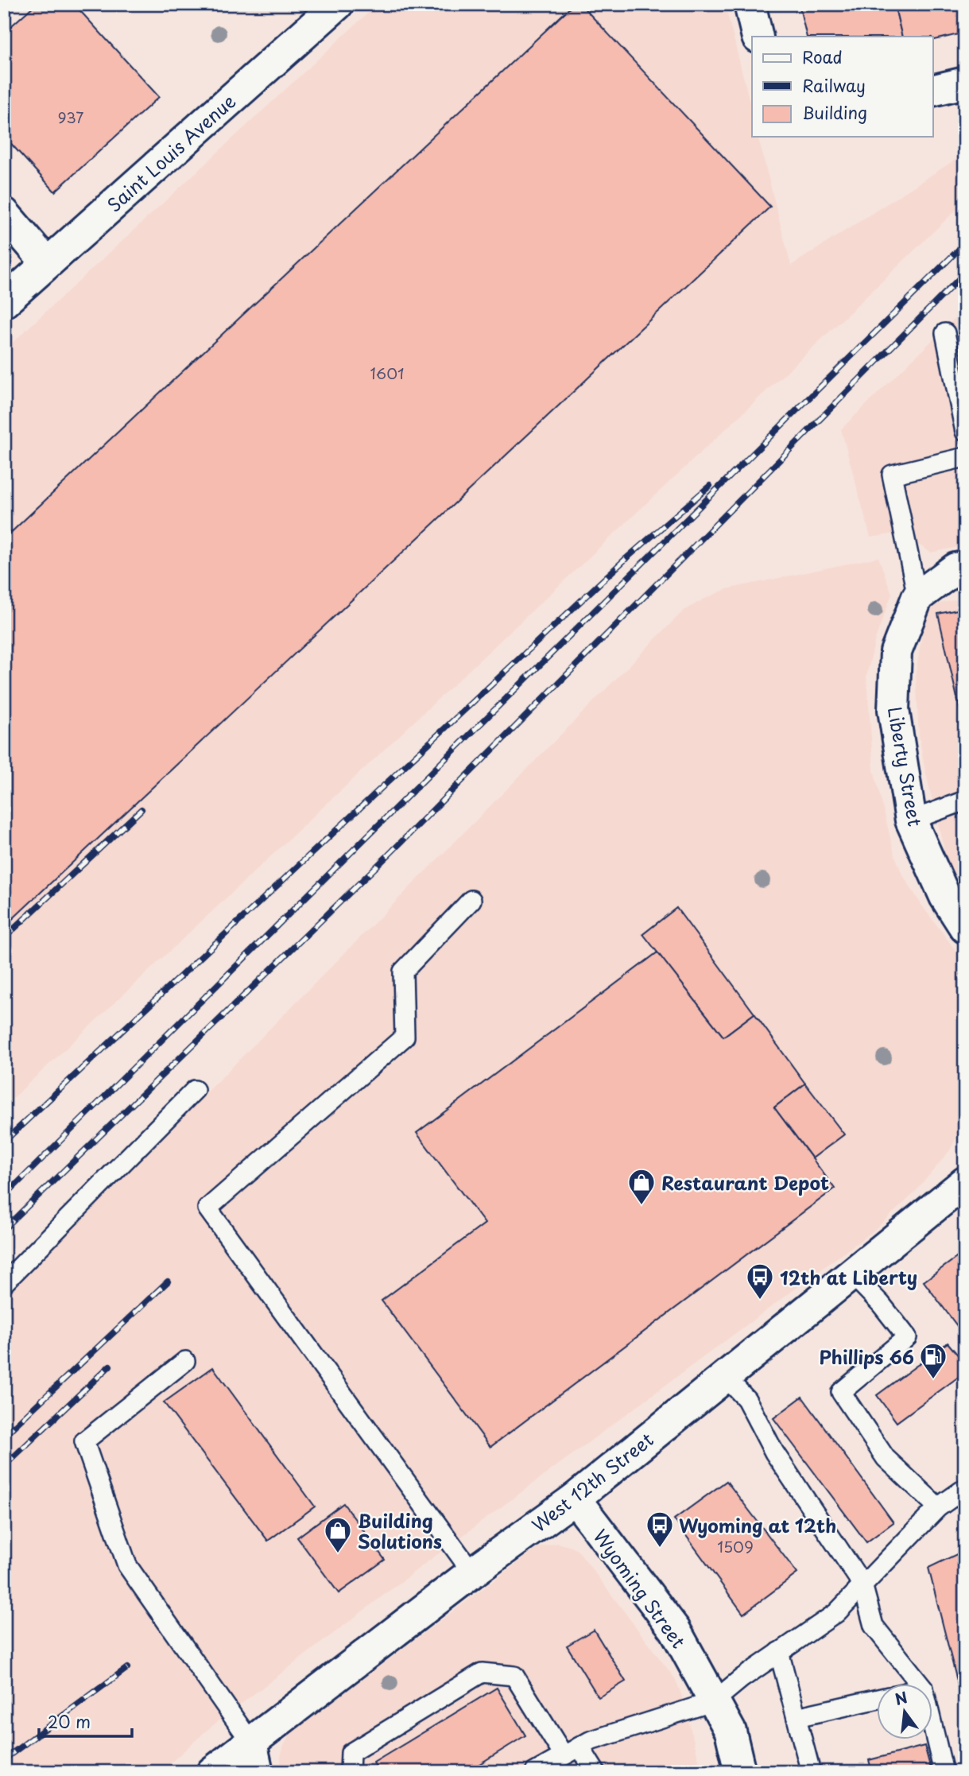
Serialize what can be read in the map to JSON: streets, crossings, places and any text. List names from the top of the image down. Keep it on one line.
{"streets":{"main road":["Saint Louis Avenue","Liberty Street","West 12th Street","Wyoming Street"]},"crossings":[["West 12th Street","Wyoming Street"]],"places":{"shop":["Restaurant Depot","Building Solutions"],"bus stop":["12th at Liberty","Wyoming at 12th"],"fuel station":["Phillips 66"]},"house_numbers":["937","1601","1509"],"legend":["Road","Railway","Building"],"scale_bar":"20 m","north":"top"}
